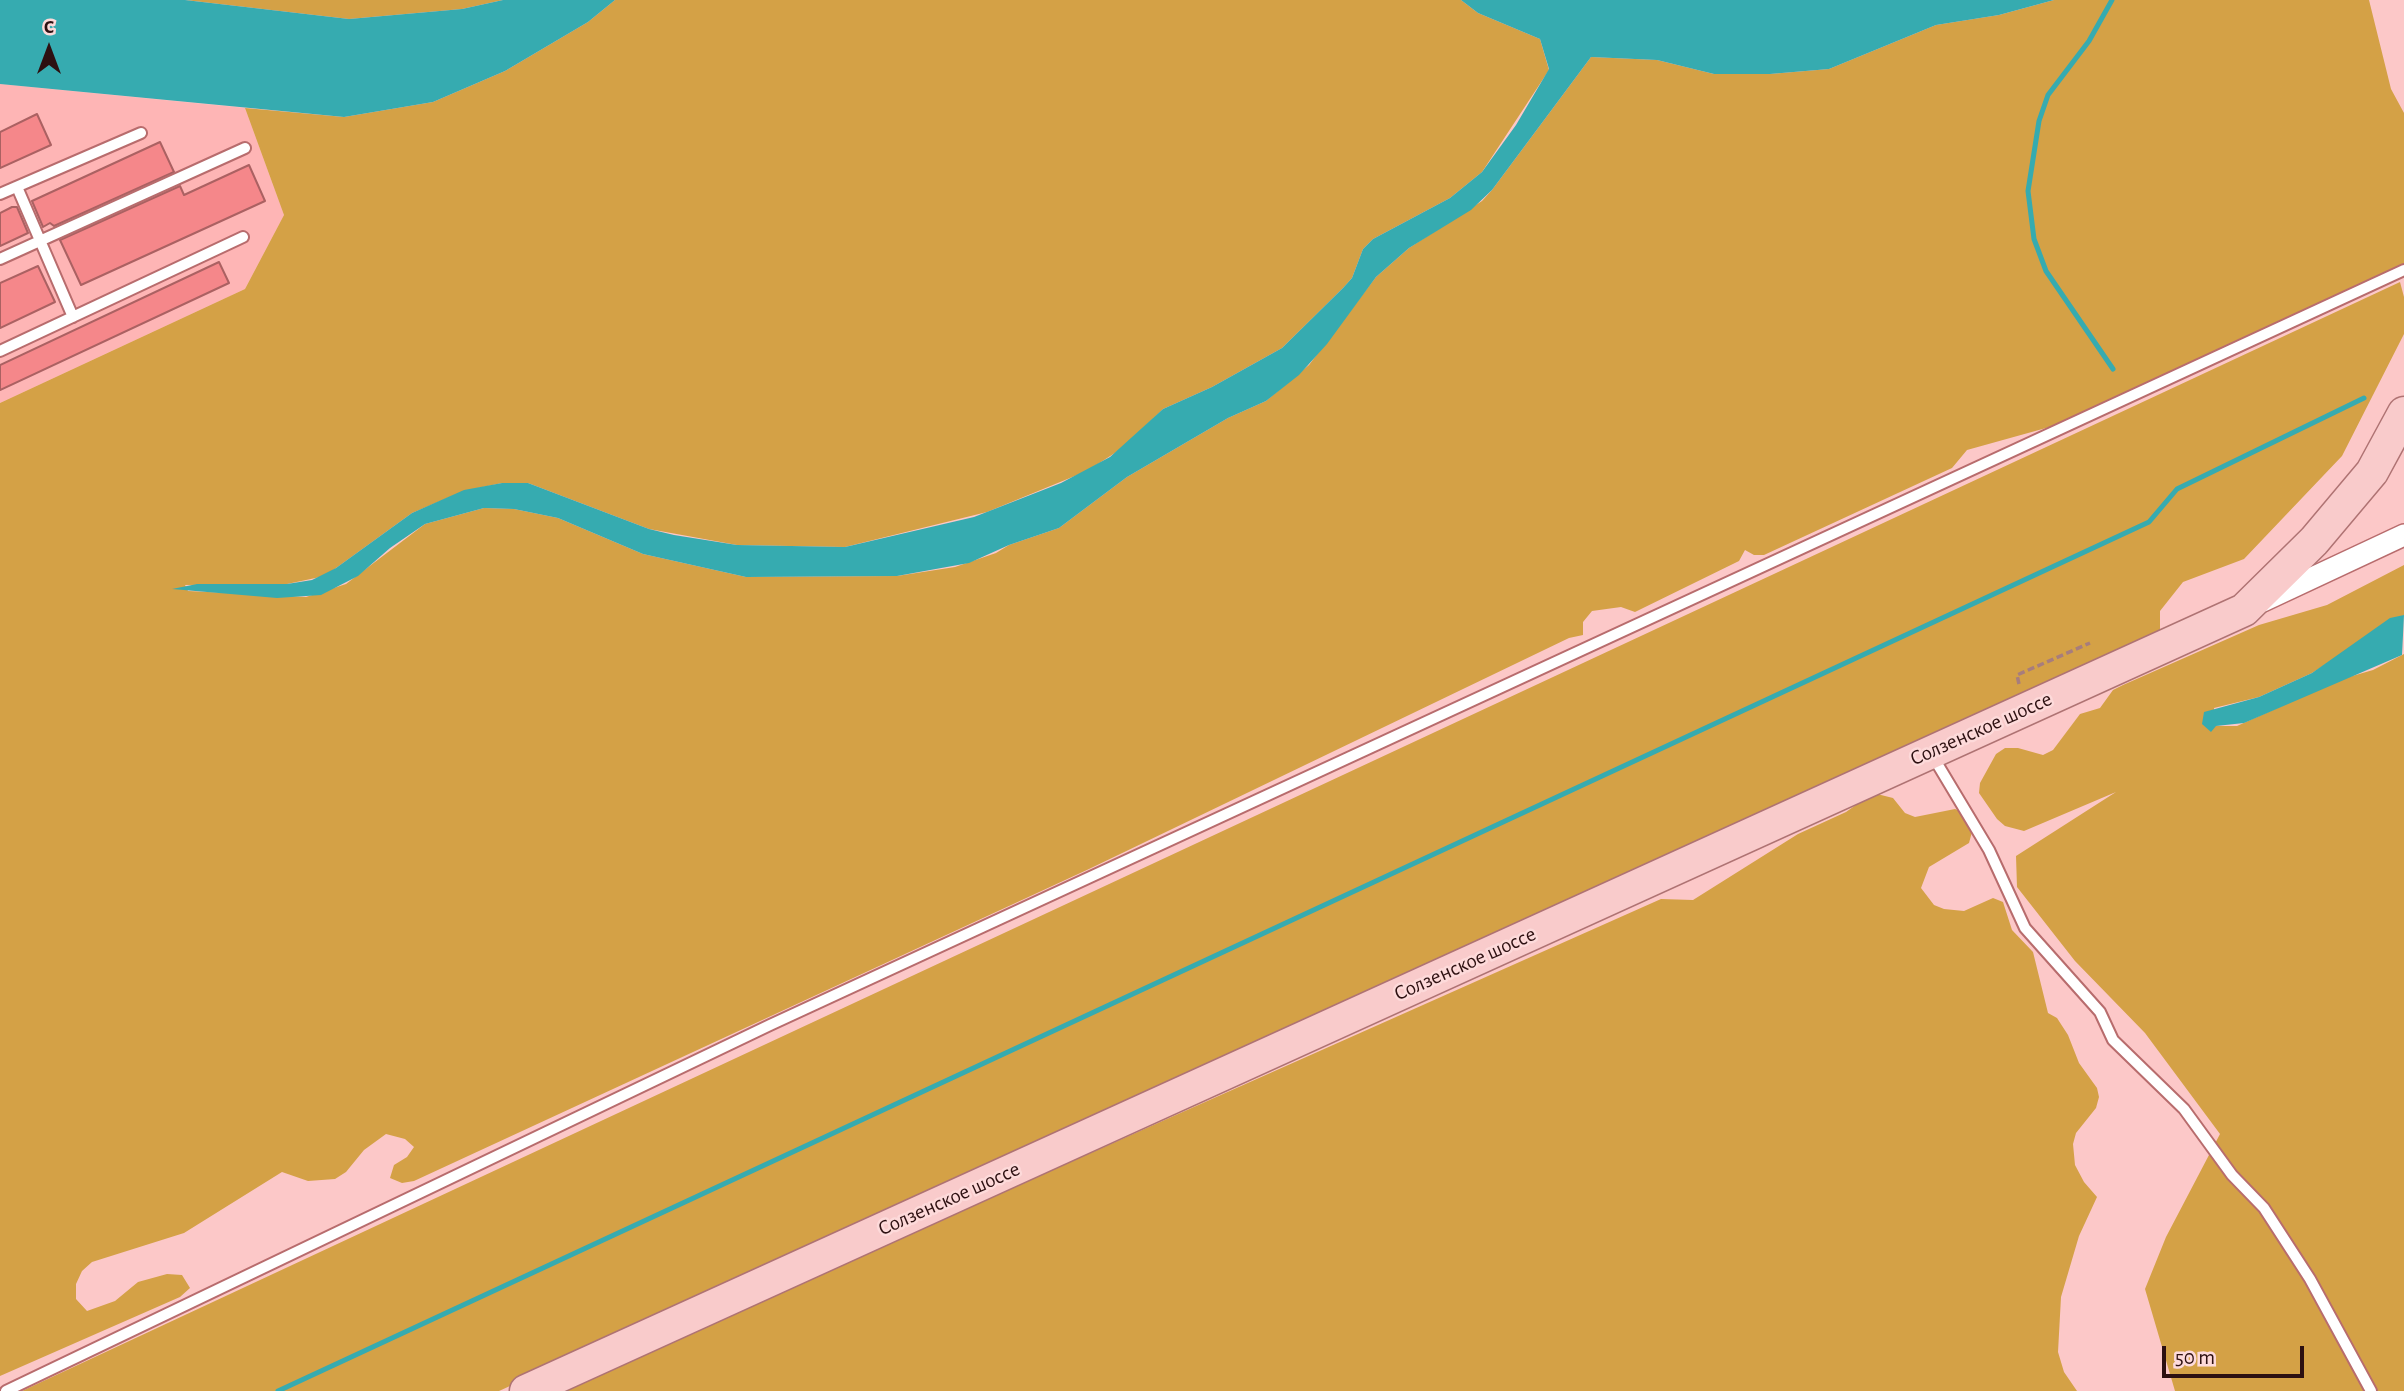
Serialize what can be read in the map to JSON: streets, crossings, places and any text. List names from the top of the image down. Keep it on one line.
{"streets":{"main road":["Солзенское шоссе"]},"scale_bar":"50 m","north":"top"}
